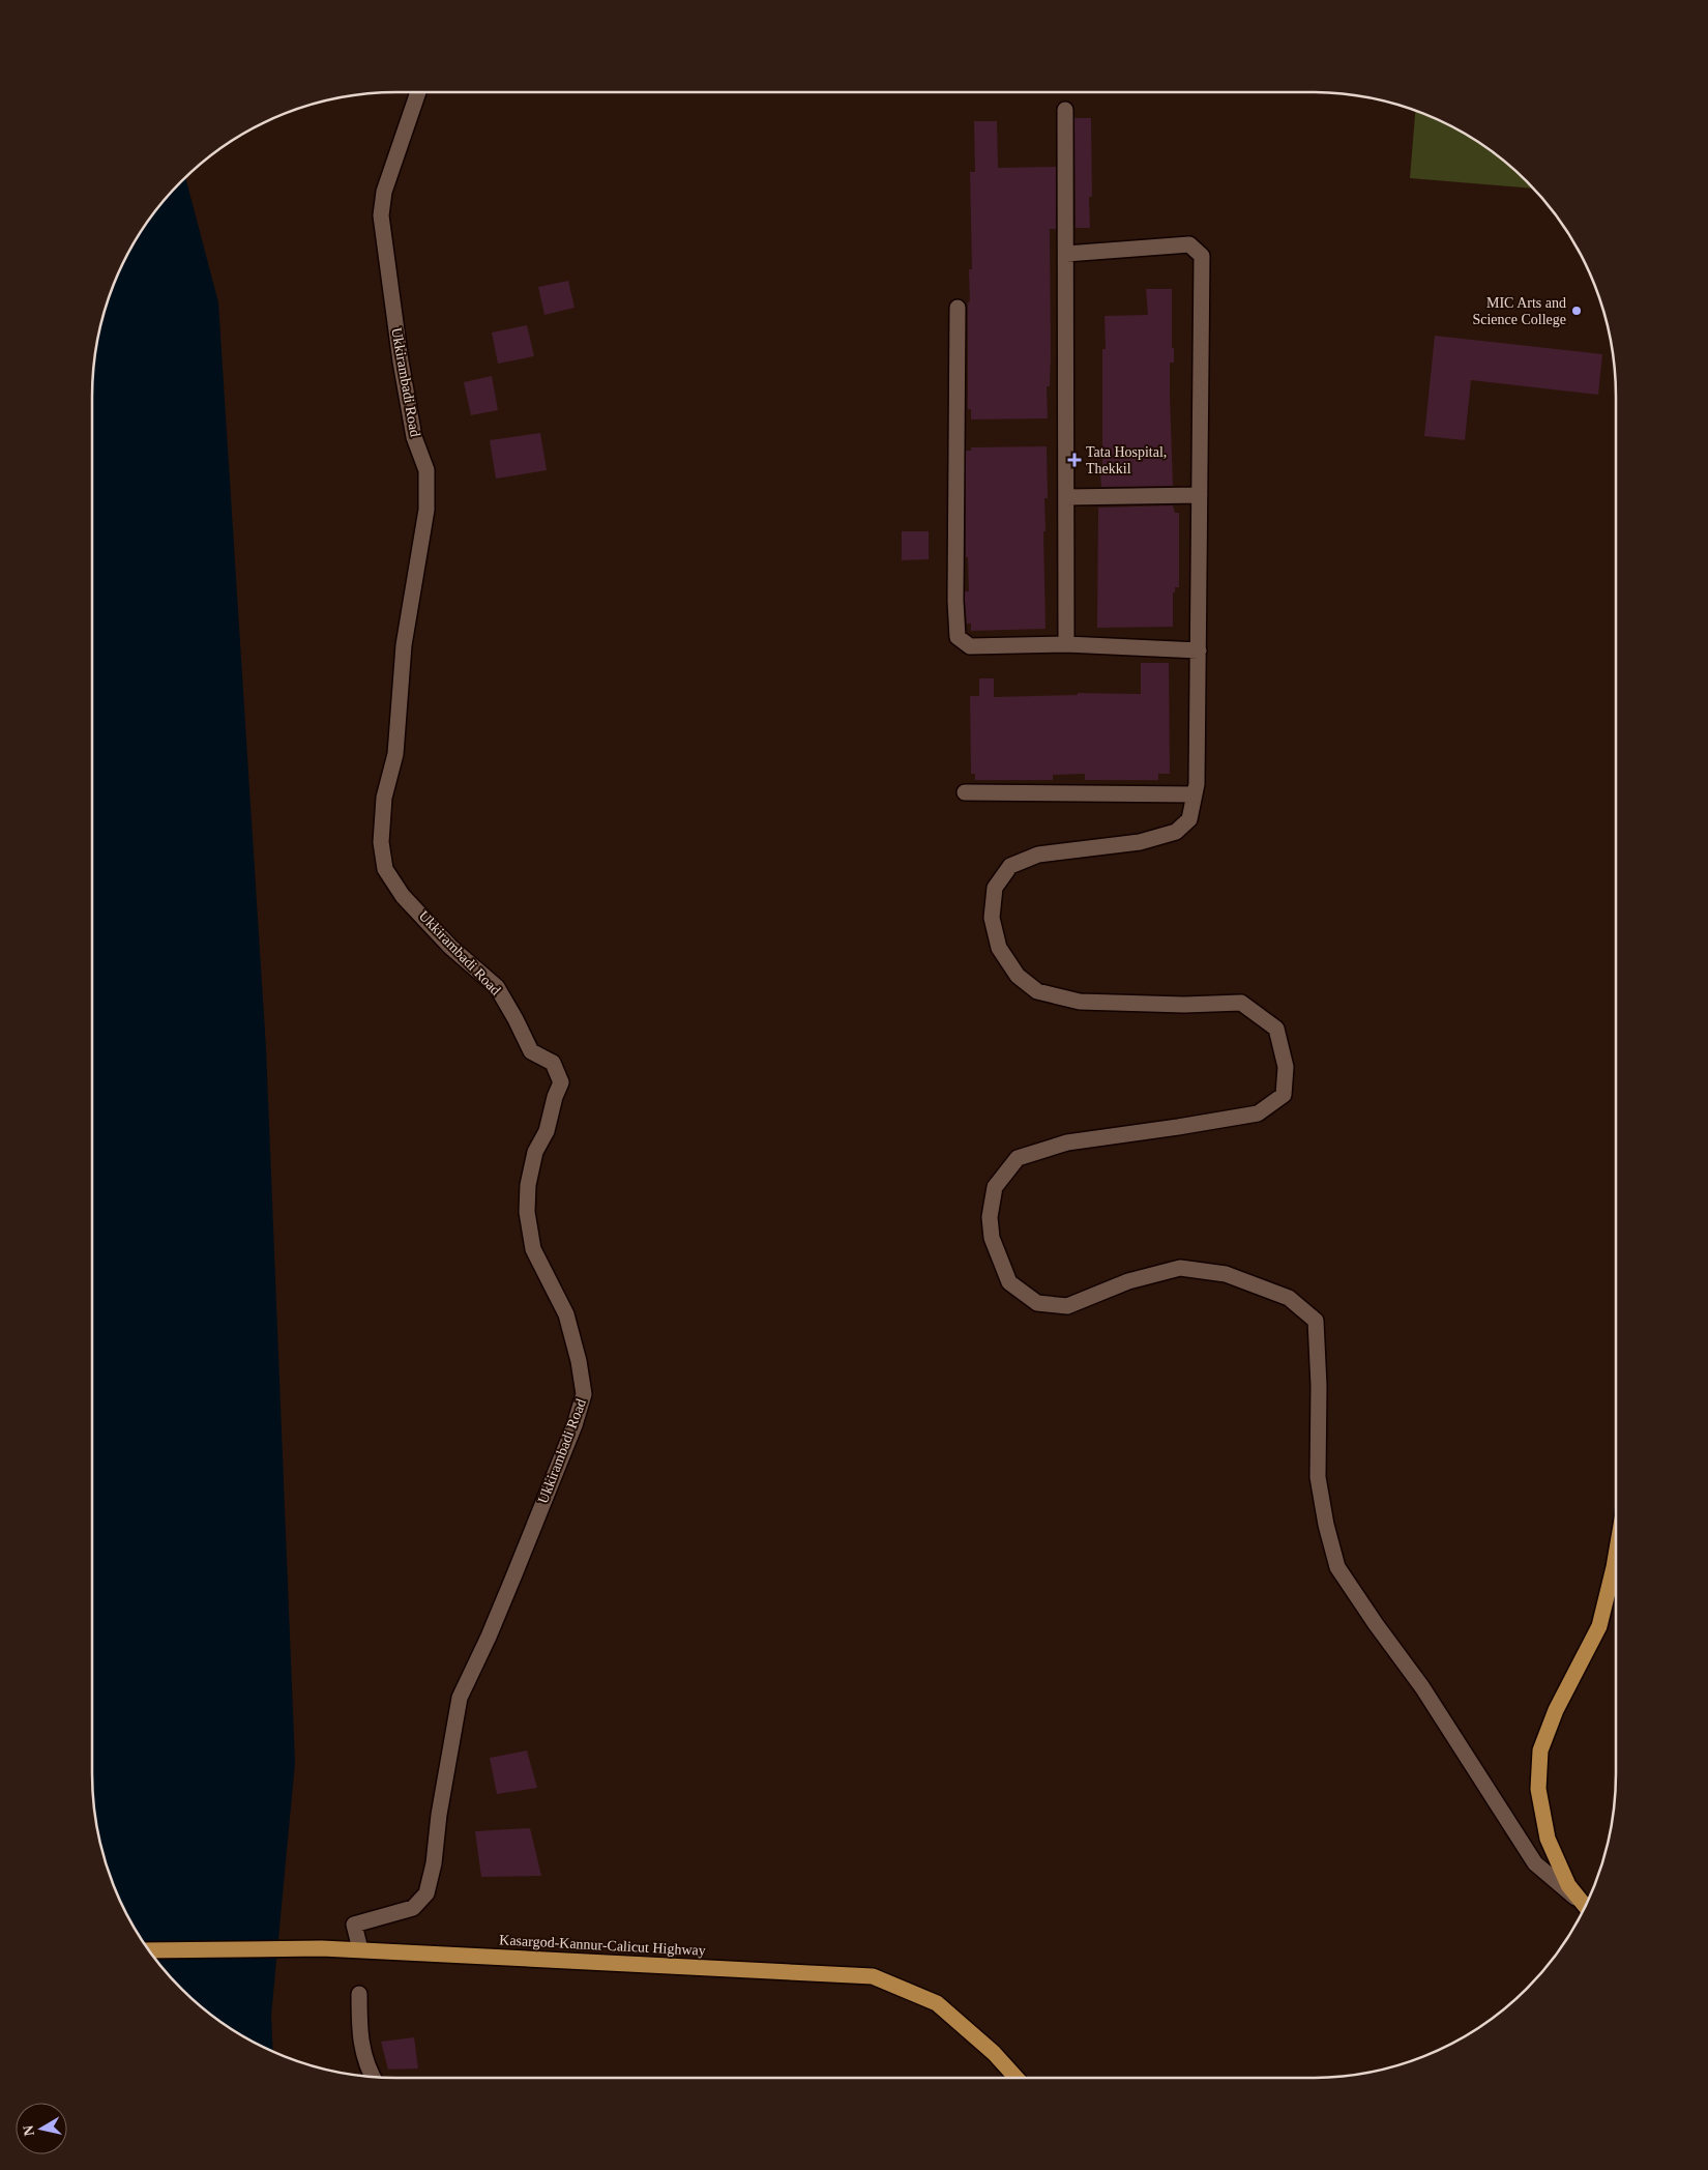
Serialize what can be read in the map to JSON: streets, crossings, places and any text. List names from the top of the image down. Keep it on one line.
{"streets":{"highway":["Kasargod-Kannur-Calicut Highway"],"street":["Ukkirambadi Road"]},"crossings":[["Ukkirambadi Road","Kasargod-Kannur-Calicut Highway"]],"places":{"other":["MIC Arts and Science College"],"health":["Tata Hospital, Thekkil"]},"north":"left"}
